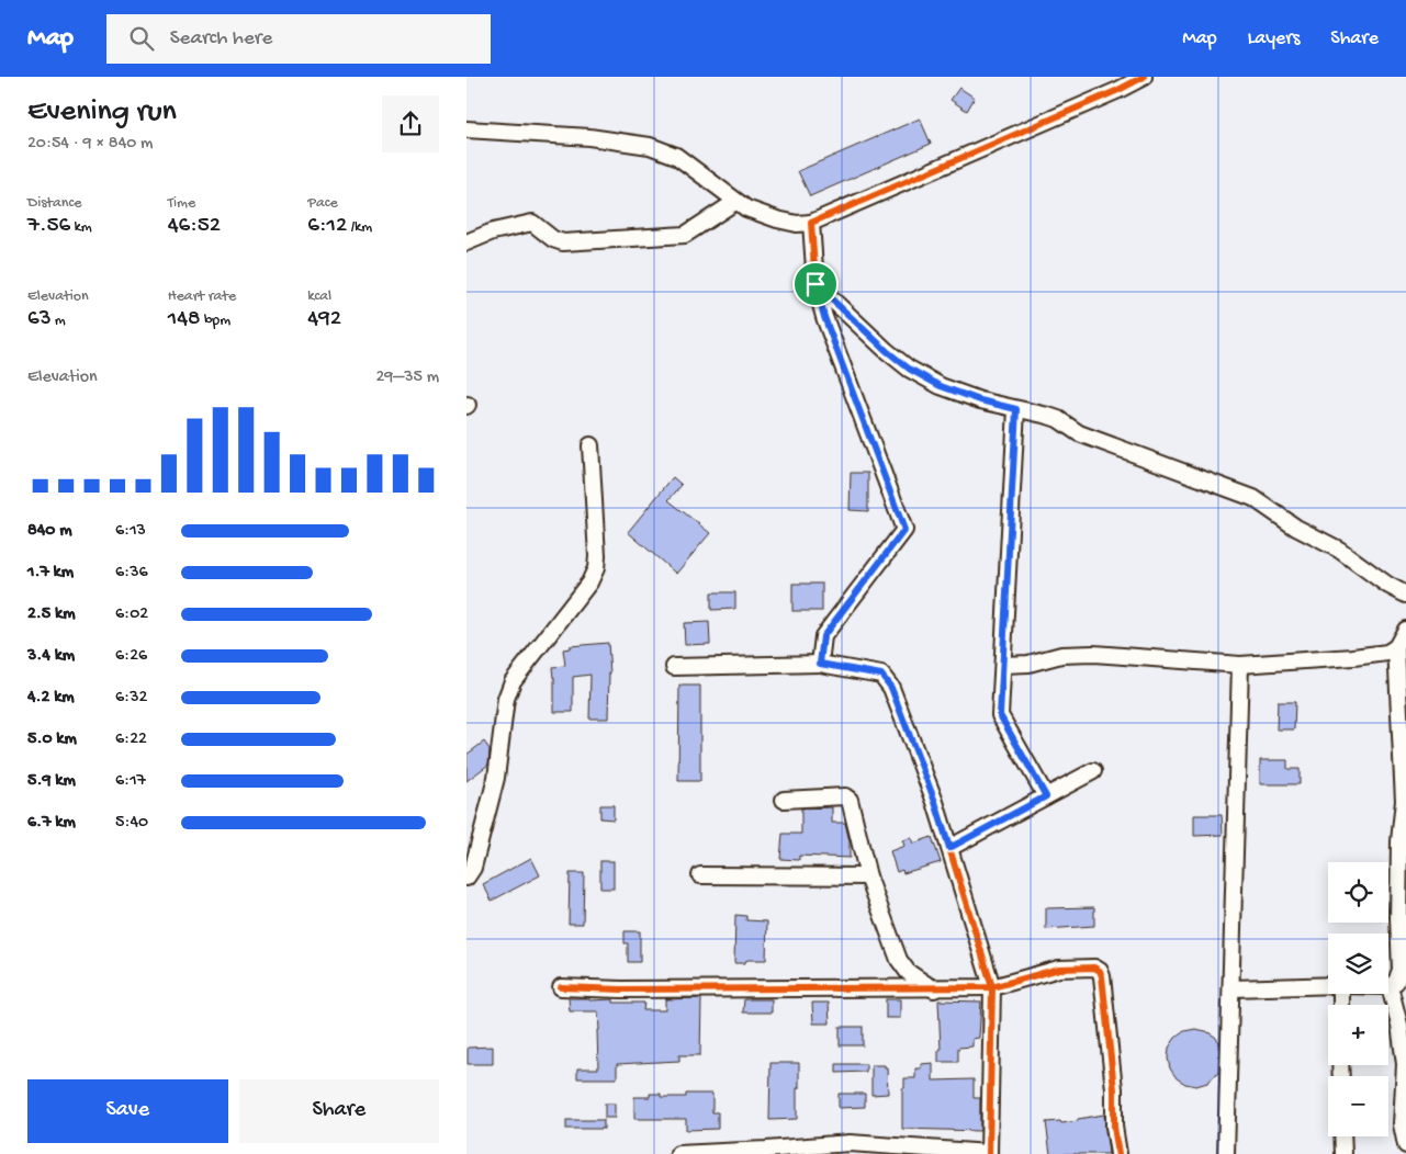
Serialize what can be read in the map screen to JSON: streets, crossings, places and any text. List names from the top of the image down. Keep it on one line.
{"page":{"header":"Map","search":"Search here","nav":["Map","Layers","Share"],"heading":["Evening run","20:54 · 9 × 840 m"],"stats":[["Distance","7.56 km"],["Time","46:52"],["Pace","6:12 /km"],["Elevation","63 m"],["Heart rate","148 bpm"],["kcal","492"]],"chart":["Elevation","29–35 m"],"list":[{"name":"840 m","note":"6:13"},{"name":"1.7 km","note":"6:36"},{"name":"2.5 km","note":"6:02"},{"name":"3.4 km","note":"6:26"},{"name":"4.2 km","note":"6:32"},{"name":"5.0 km","note":"6:22"},{"name":"5.9 km","note":"6:17"},{"name":"6.7 km","note":"5:40"}],"map_buttons":["+","−"],"buttons":["Save","Share"]}}
